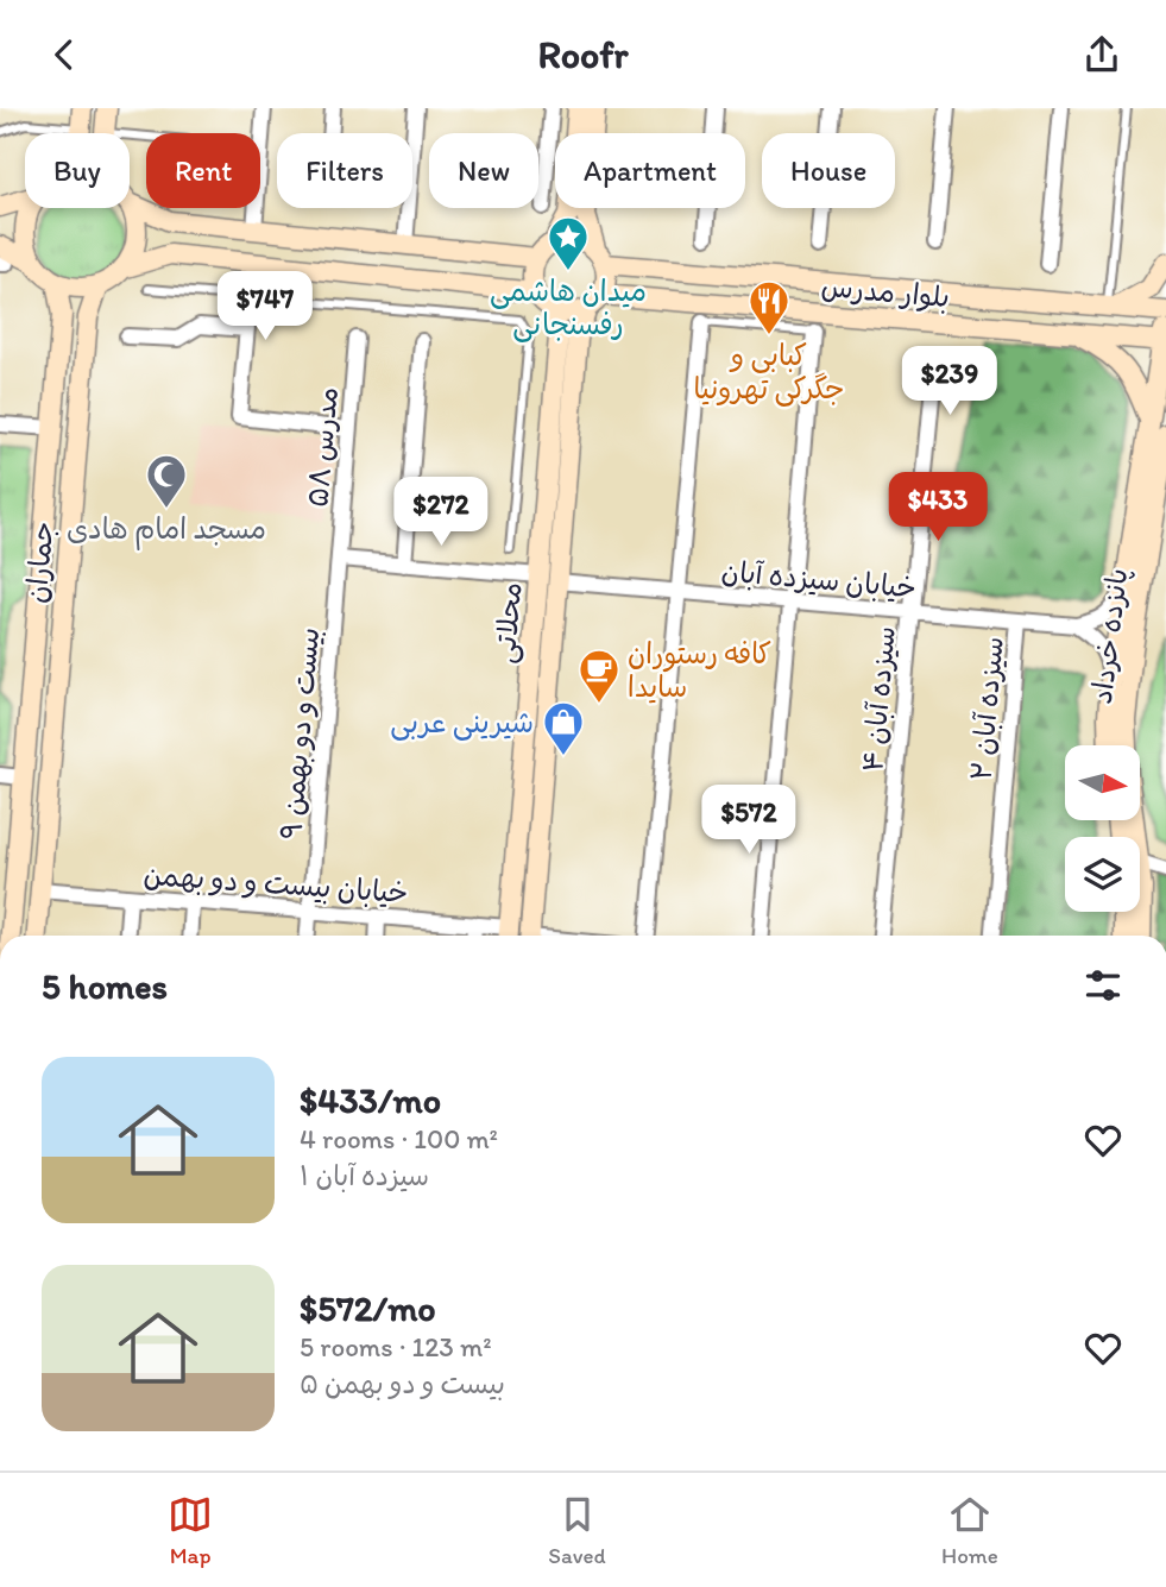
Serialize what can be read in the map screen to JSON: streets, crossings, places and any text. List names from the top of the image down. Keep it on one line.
{"streets":{"main road":["بلوار مدرس","جماران","محلاتی","پانزده خرداد"],"street":["مدرس ۵۸","خیابان سیزده آبان","سیزده آبان ۴","سیزده آبان ۲","بیست و دو بهمن ۹","خیابان بیست و دو بهمن"]},"crossings":[["بلوار مدرس","محلاتی"],["بلوار مدرس","پانزده خرداد"],["مدرس ۵۸","خیابان سیزده آبان"],["مدرس ۵۸","بیست و دو بهمن ۹"],["جماران","خیابان بیست و دو بهمن"],["خیابان سیزده آبان","محلاتی"],["خیابان سیزده آبان","پانزده خرداد"],["خیابان سیزده آبان","سیزده آبان ۴"],["خیابان سیزده آبان","سیزده آبان ۲"],["خیابان سیزده آبان","بیست و دو بهمن ۹"],["محلاتی","خیابان بیست و دو بهمن"],["بیست و دو بهمن ۹","خیابان بیست و دو بهمن"]],"places":{"place":["میدان هاشمی رفسنجانی"],"restaurant":["کبابی و جگرکی تهرونیا"],"mosque":["مسجد امام هادی"],"cafe":["کافه رستوران سایدا"],"shop":["شیرینی عربی"]},"north":"right","page":{"header":"Roofr","chip":["Buy","Rent","Filters","New","Apartment","House"],"price":["$747","$239","$433","$272","$572"],"heading":"5 homes","list":[{"name":"$433/mo","note":"4 rooms · 100 m² · سیزده آبان ۱"},{"name":"$572/mo","note":"5 rooms · 123 m² · بیست و دو بهمن ۵"}],"tabs":["Map","Saved","Home"]}}
